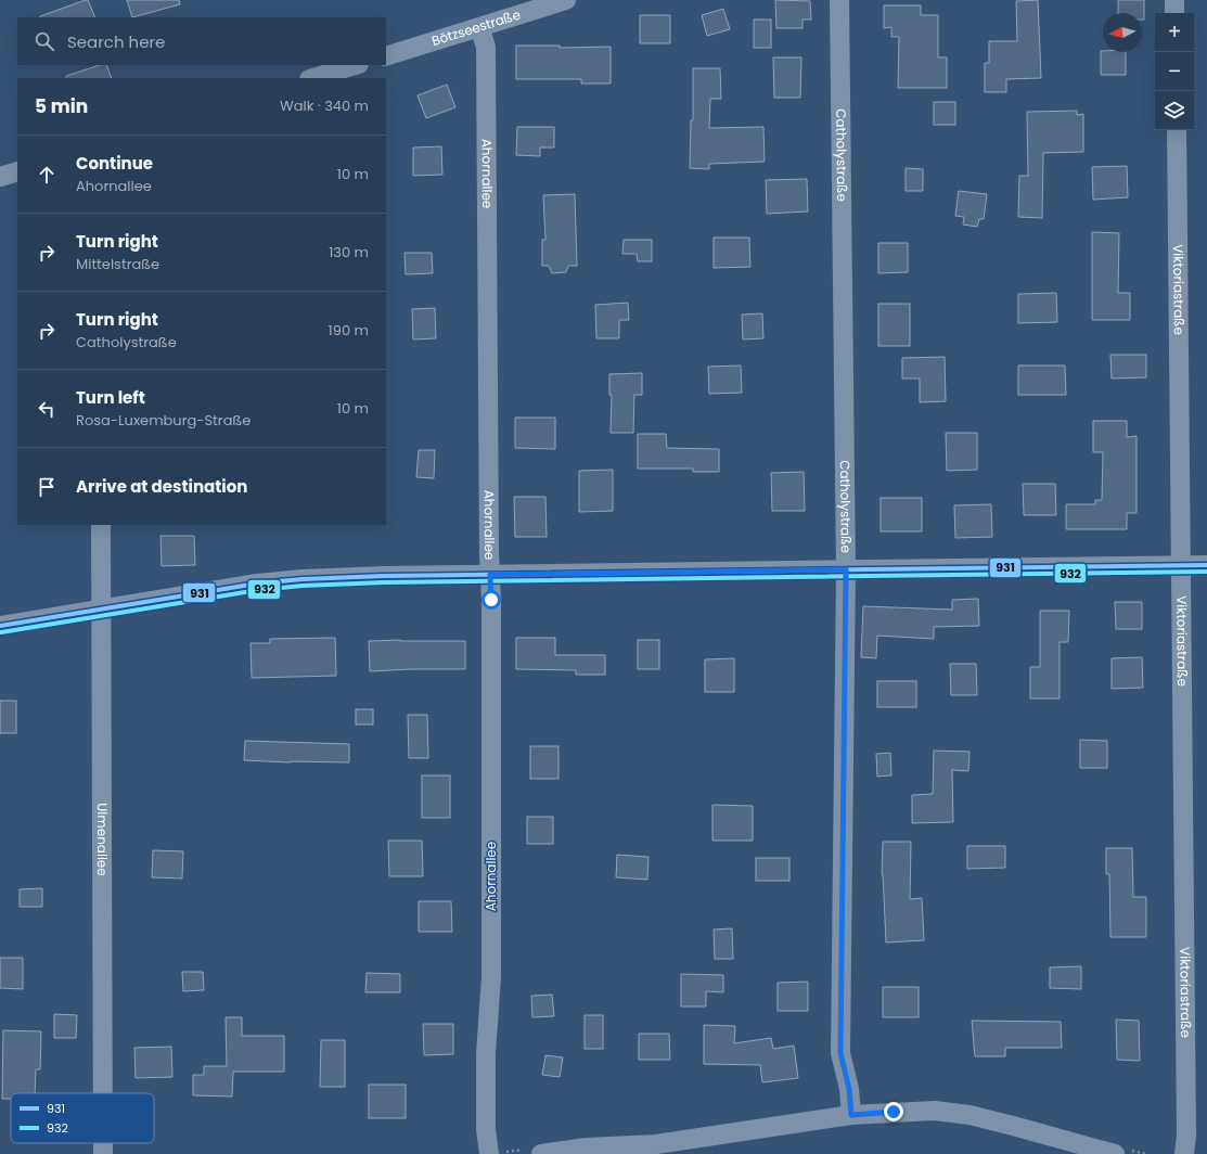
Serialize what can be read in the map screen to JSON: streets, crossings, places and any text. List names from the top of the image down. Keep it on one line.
{"streets":{"street":["Bötzseestraße","Catholystraße","Ahornallee","Viktoriastraße","Ulmenallee"]},"crossings":[["Bötzseestraße","Ahornallee"]],"lines":["transit line 931","transit line 932"],"legend":["931","932"],"north":"left","page":{"map_buttons":["+","−"],"search":"Search here","heading":["5 min","Walk · 340 m"],"list":[["Continue","Ahornallee","10 m"],["Turn right","Mittelstraße","130 m"],["Turn right","Catholystraße","190 m"],["Turn left","Rosa-Luxemburg-Straße","10 m"],"Arrive at destination"]}}
